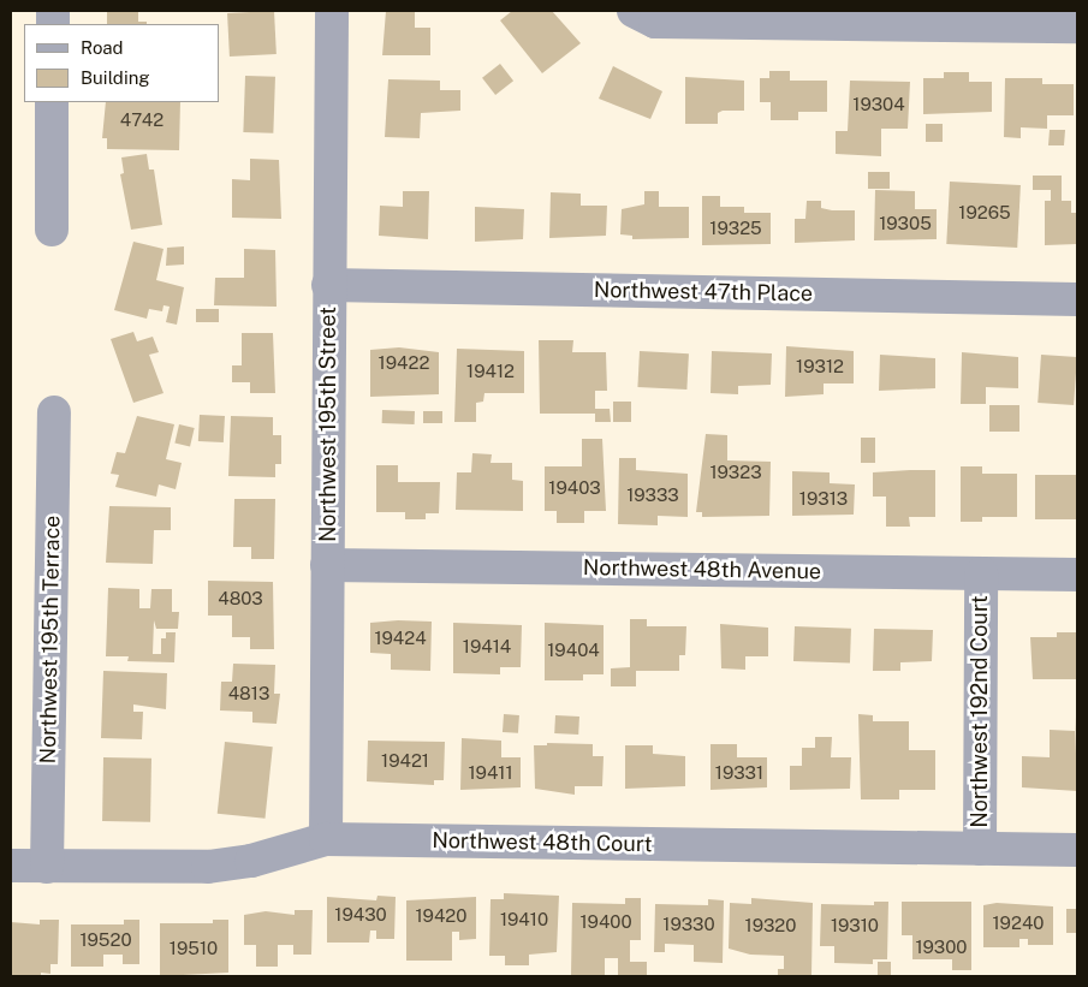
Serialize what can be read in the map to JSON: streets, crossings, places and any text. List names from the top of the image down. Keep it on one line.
{"streets":{"street":["Northwest 47th Place","Northwest 195th Street","Northwest 48th Avenue","Northwest 195th Terrace","Northwest 192nd Court","Northwest 48th Court"]},"crossings":[["Northwest 47th Place","Northwest 195th Street"],["Northwest 195th Street","Northwest 48th Avenue"],["Northwest 195th Street","Northwest 48th Court"],["Northwest 48th Avenue","Northwest 192nd Court"],["Northwest 195th Terrace","Northwest 48th Court"],["Northwest 192nd Court","Northwest 48th Court"]],"house_numbers":["19304","4742","19265","19305","19325","19422","19312","19412","19323","19403","19333","19313","4803","19424","19414","19404","4813","19421","19411","19331","19430","19420","19410","19400","19240","19330","19320","19310","19520","19300","19510"],"legend":["Road","Building"]}
